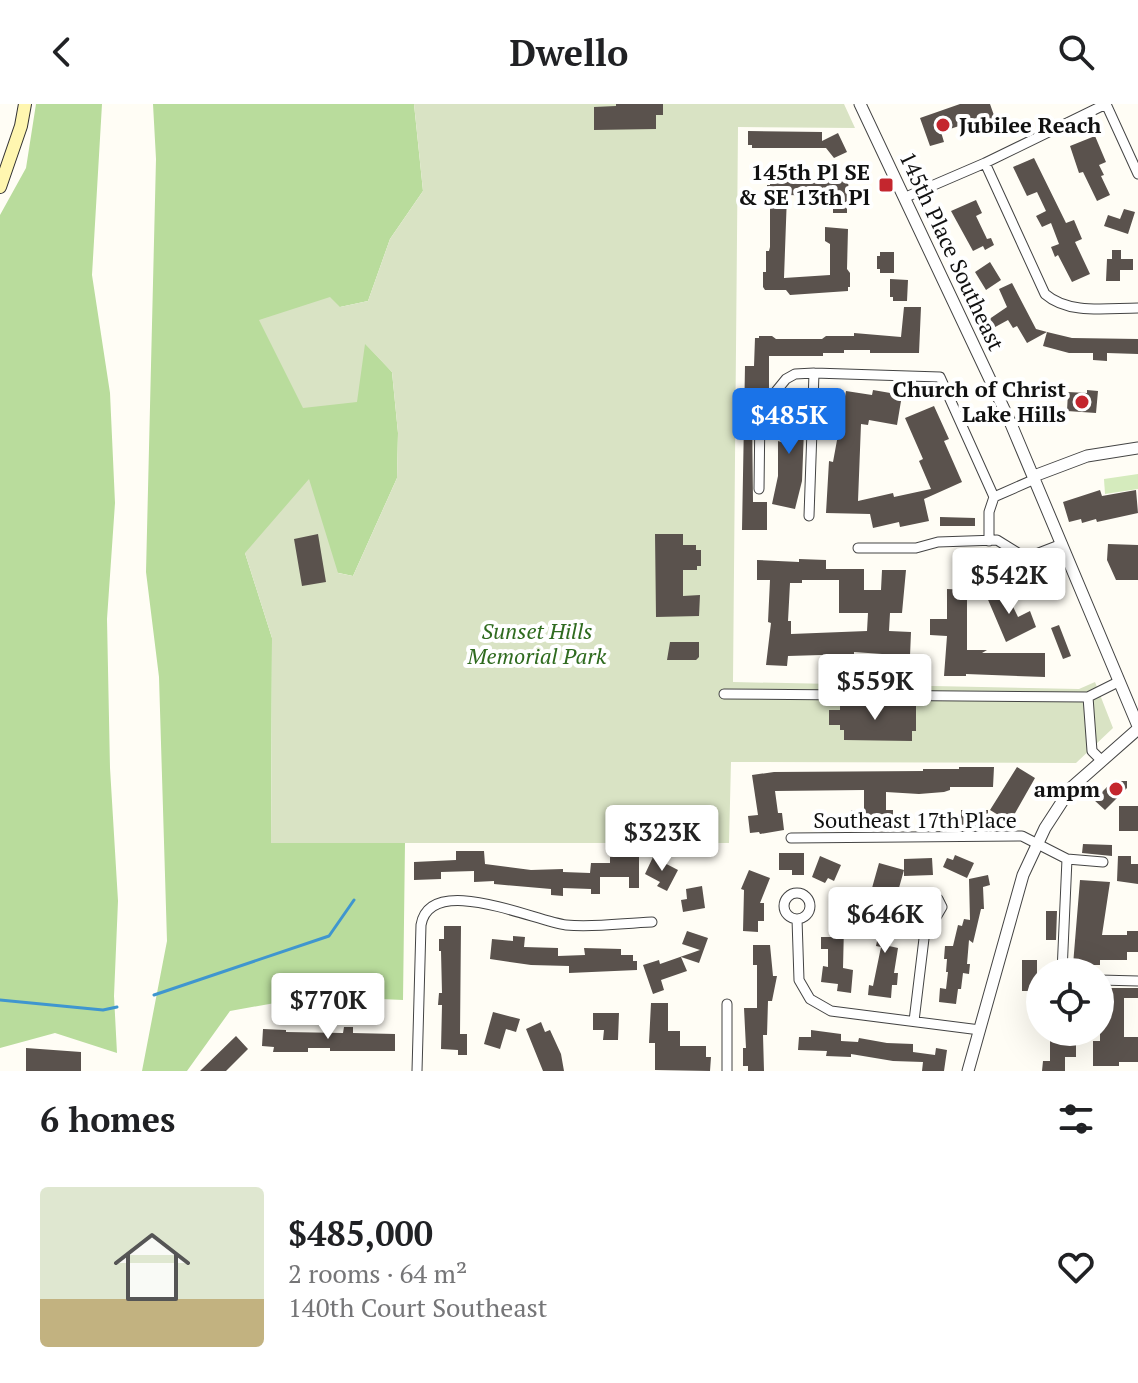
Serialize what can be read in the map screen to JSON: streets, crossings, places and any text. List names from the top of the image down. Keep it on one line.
{"streets":{"street":["145th Place Southeast","Southeast 17th Place"]},"parks":["Sunset Hills Memorial Park"],"places":{"other":["Jubilee Reach","Church of Christ Lake Hills","ampm"],"transit":["145th Pl SE & SE 13th Pl"]},"page":{"header":"Dwello","price":["$485K","$542K","$559K","$323K","$646K","$770K"],"heading":"6 homes","list":[{"name":"$485,000","note":"2 rooms · 64 m² · 140th Court Southeast"}]}}
